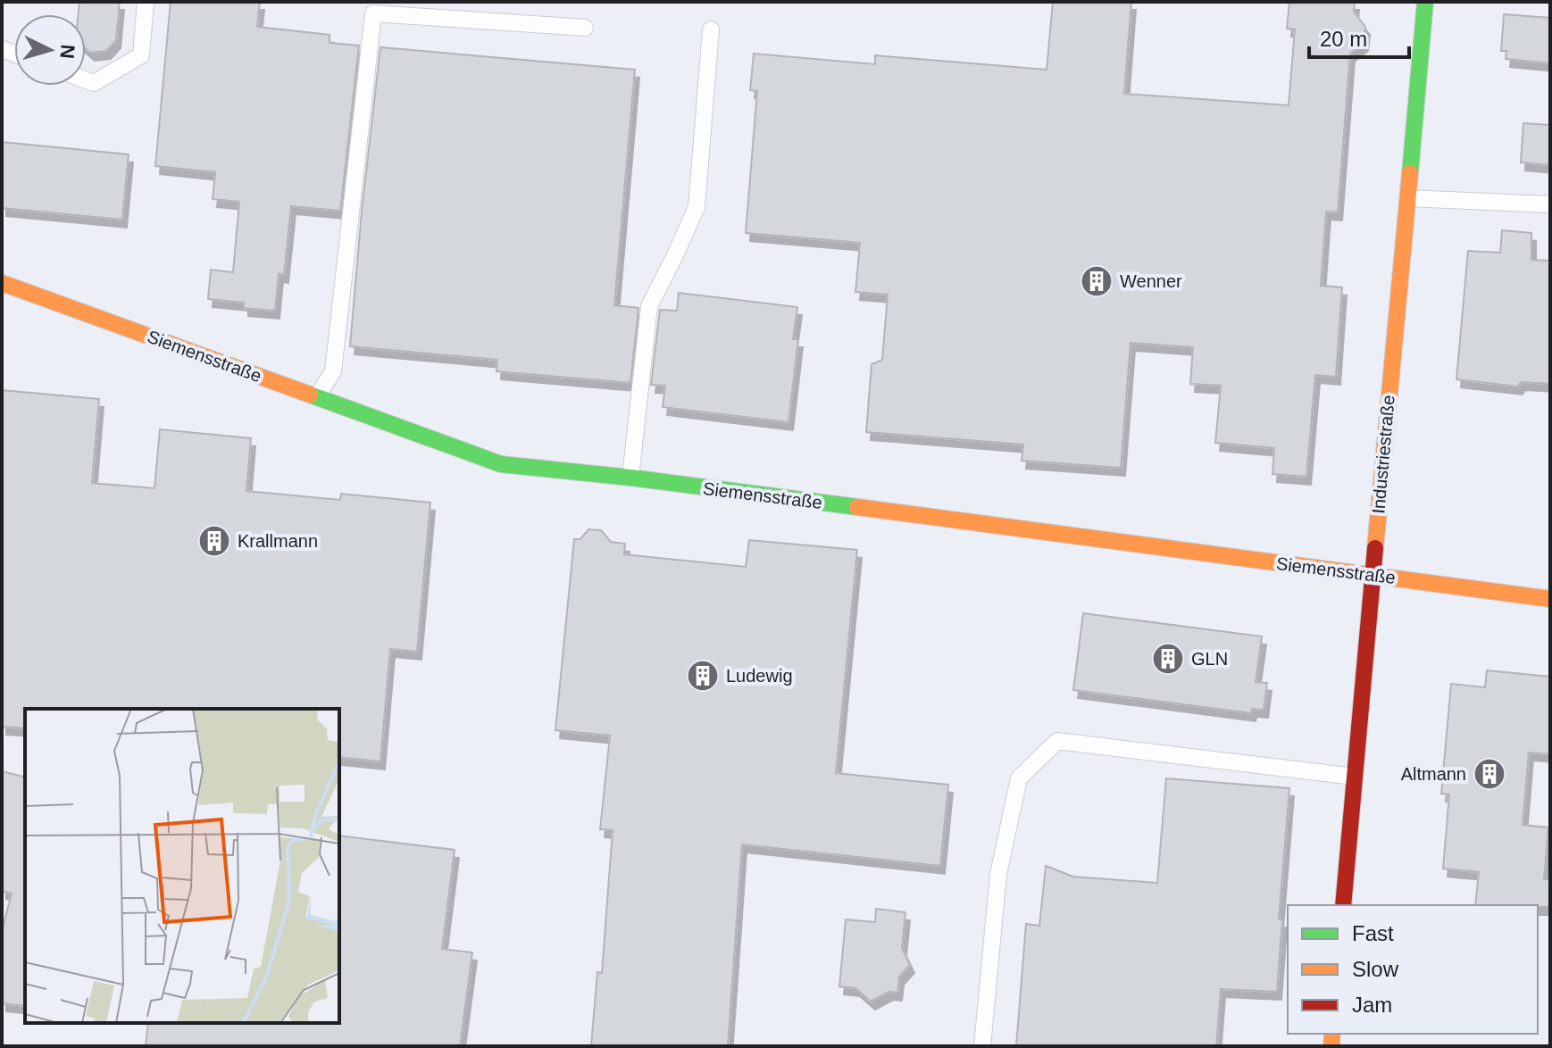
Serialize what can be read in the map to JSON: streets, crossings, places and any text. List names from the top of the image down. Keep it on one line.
{"streets":{"street":["Siemensstraße","Industriestraße"]},"crossings":[["Siemensstraße","Industriestraße"]],"places":{"building":["Wenner","Krallmann","GLN","Ludewig","Altmann"]},"legend":["Fast","Slow","Jam"],"scale_bar":"20 m","north":"right"}
